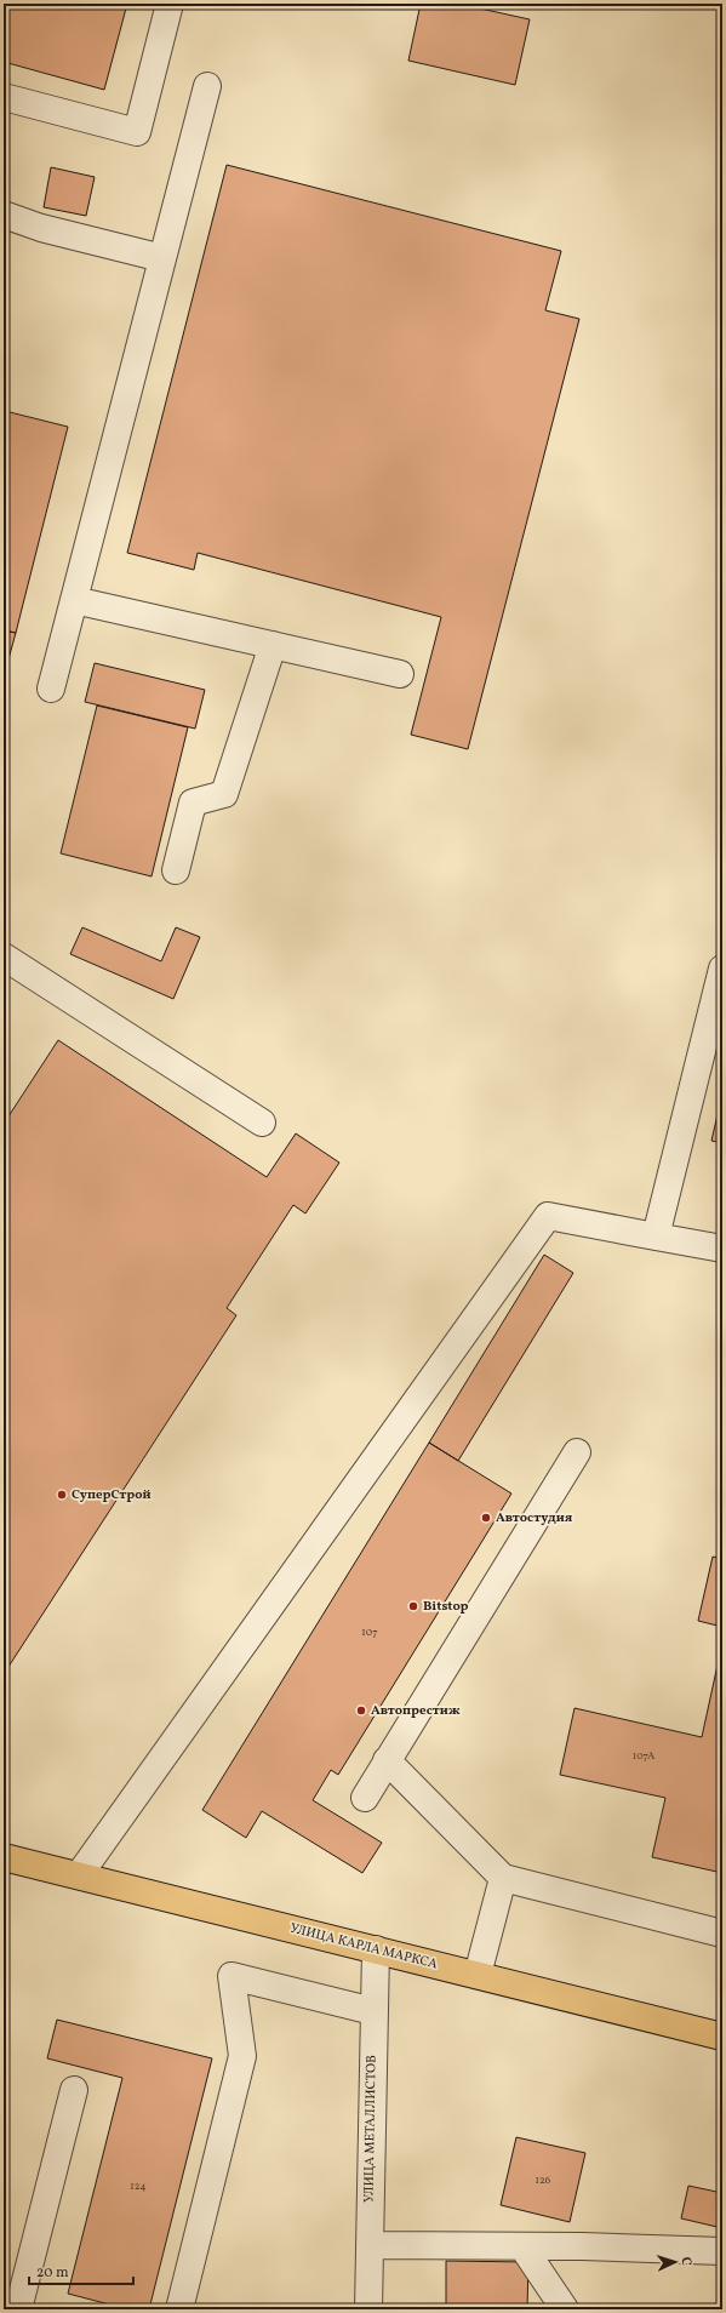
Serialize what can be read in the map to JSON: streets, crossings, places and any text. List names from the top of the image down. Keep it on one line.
{"streets":{"main road":["УЛИЦА КАРЛА МАРКСА"],"street":["УЛИЦА МЕТАЛЛИСТОВ"]},"crossings":[["УЛИЦА КАРЛА МАРКСА","УЛИЦА МЕТАЛЛИСТОВ"]],"places":["СуперСтрой","Автостудия","Bitstop","Автопрестиж"],"house_numbers":["107","107А","126","124"],"scale_bar":"20 m","north":"right"}
